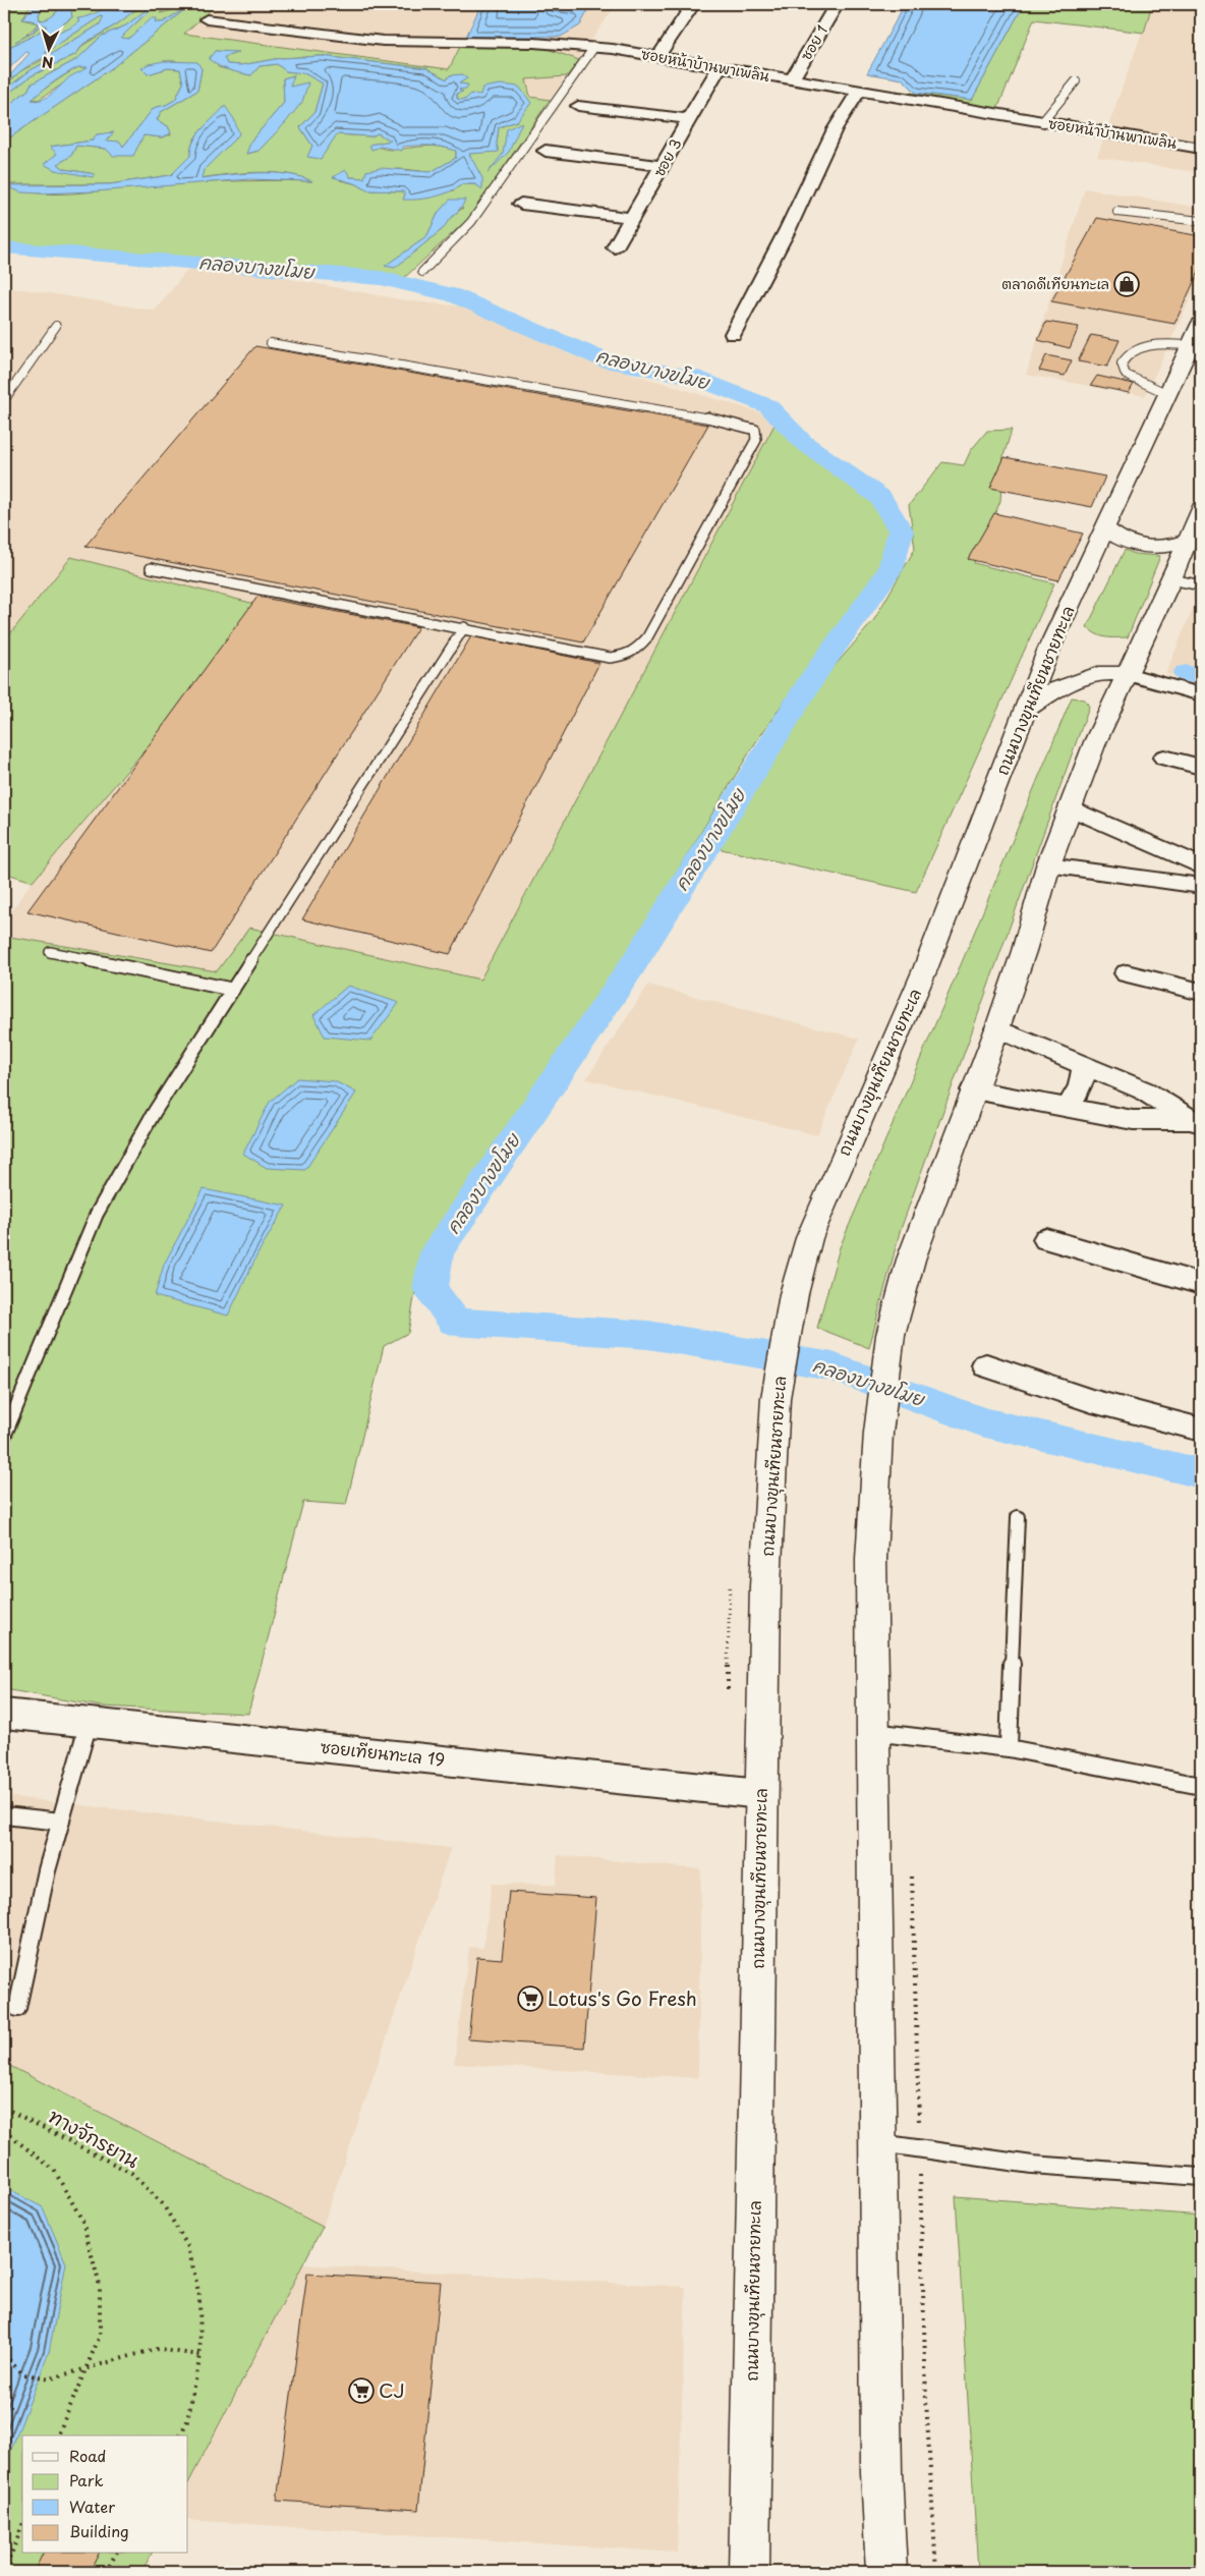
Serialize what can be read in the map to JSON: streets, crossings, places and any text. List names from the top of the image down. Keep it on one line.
{"streets":{"main road":["ถนนบางขุนเทียนชายทะเล"],"street":["ซอย 1","ซอยหน้าบ้านพาเพลิน","ซอย 3","ซอยเทียนทะเล 19"],"path":["ทางจักรยาน"]},"crossings":[["ซอย 1","ซอยหน้าบ้านพาเพลิน"],["ซอยหน้าบ้านพาเพลิน","ซอย 3"],["ถนนบางขุนเทียนชายทะเล","ซอยเทียนทะเล 19"]],"water":["คลองบางขโมย"],"places":{"shop":["ตลาดดีเทียนทะเล"],"supermarket":["Lotus's Go Fresh","CJ"]},"legend":["Road","Park","Water","Building"],"north":"bottom"}
